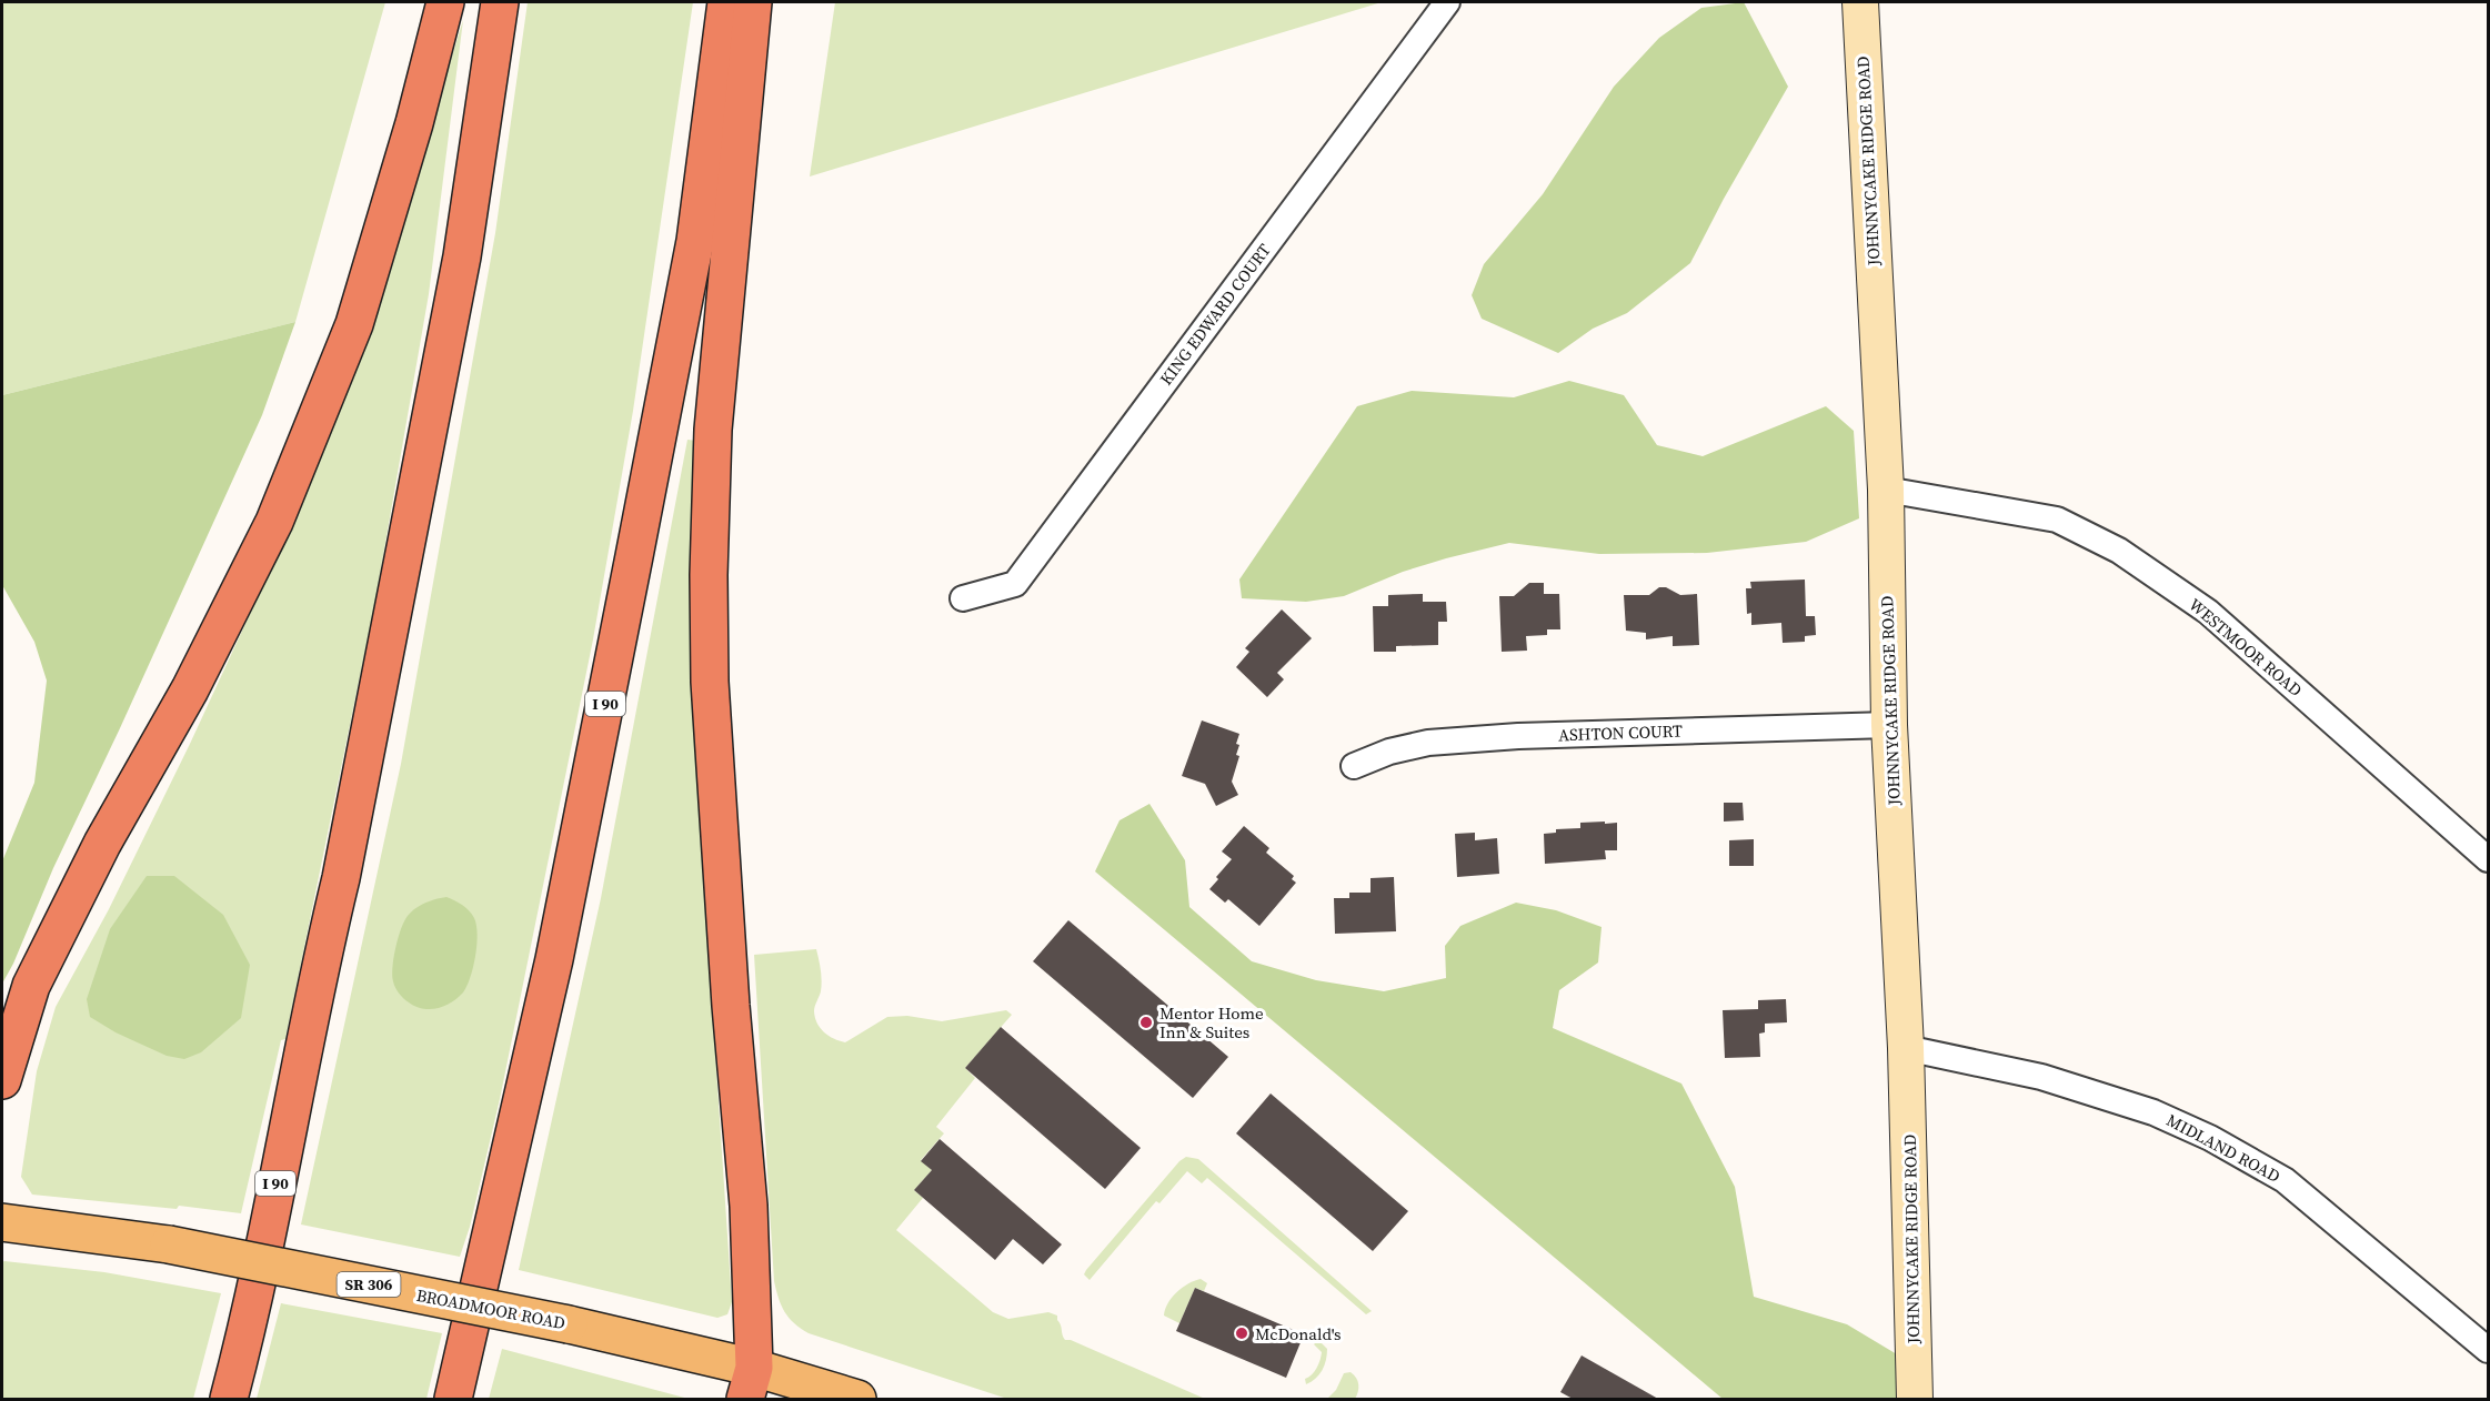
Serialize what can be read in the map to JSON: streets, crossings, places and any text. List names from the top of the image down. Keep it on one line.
{"streets":{"highway":["I 90"],"main road":["JOHNNYCAKE RIDGE ROAD","SR 306","BROADMOOR ROAD"],"street":["KING EDWARD COURT","WESTMOOR ROAD","ASHTON COURT","MIDLAND ROAD"]},"crossings":[["JOHNNYCAKE RIDGE ROAD","WESTMOOR ROAD"],["JOHNNYCAKE RIDGE ROAD","ASHTON COURT"],["JOHNNYCAKE RIDGE ROAD","MIDLAND ROAD"]],"places":["Mentor Home Inn & Suites","McDonald's"]}
